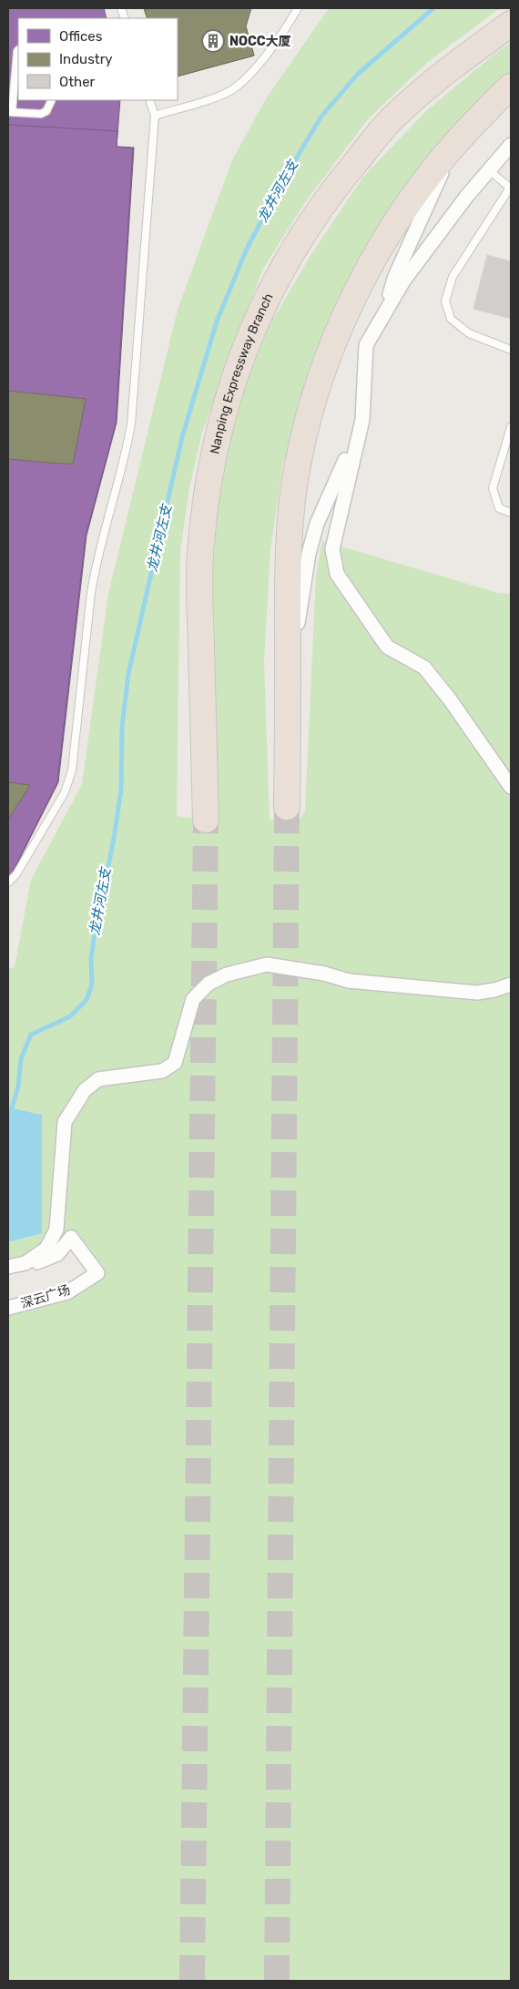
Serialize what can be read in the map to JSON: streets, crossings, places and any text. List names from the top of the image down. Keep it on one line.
{"streets":{"highway":["Nanping Expressway Branch"],"street":["深云广场"]},"water":["龙井河左支"],"places":{"building":["NOCC大厦"]},"legend":["Offices","Industry","Other"]}
